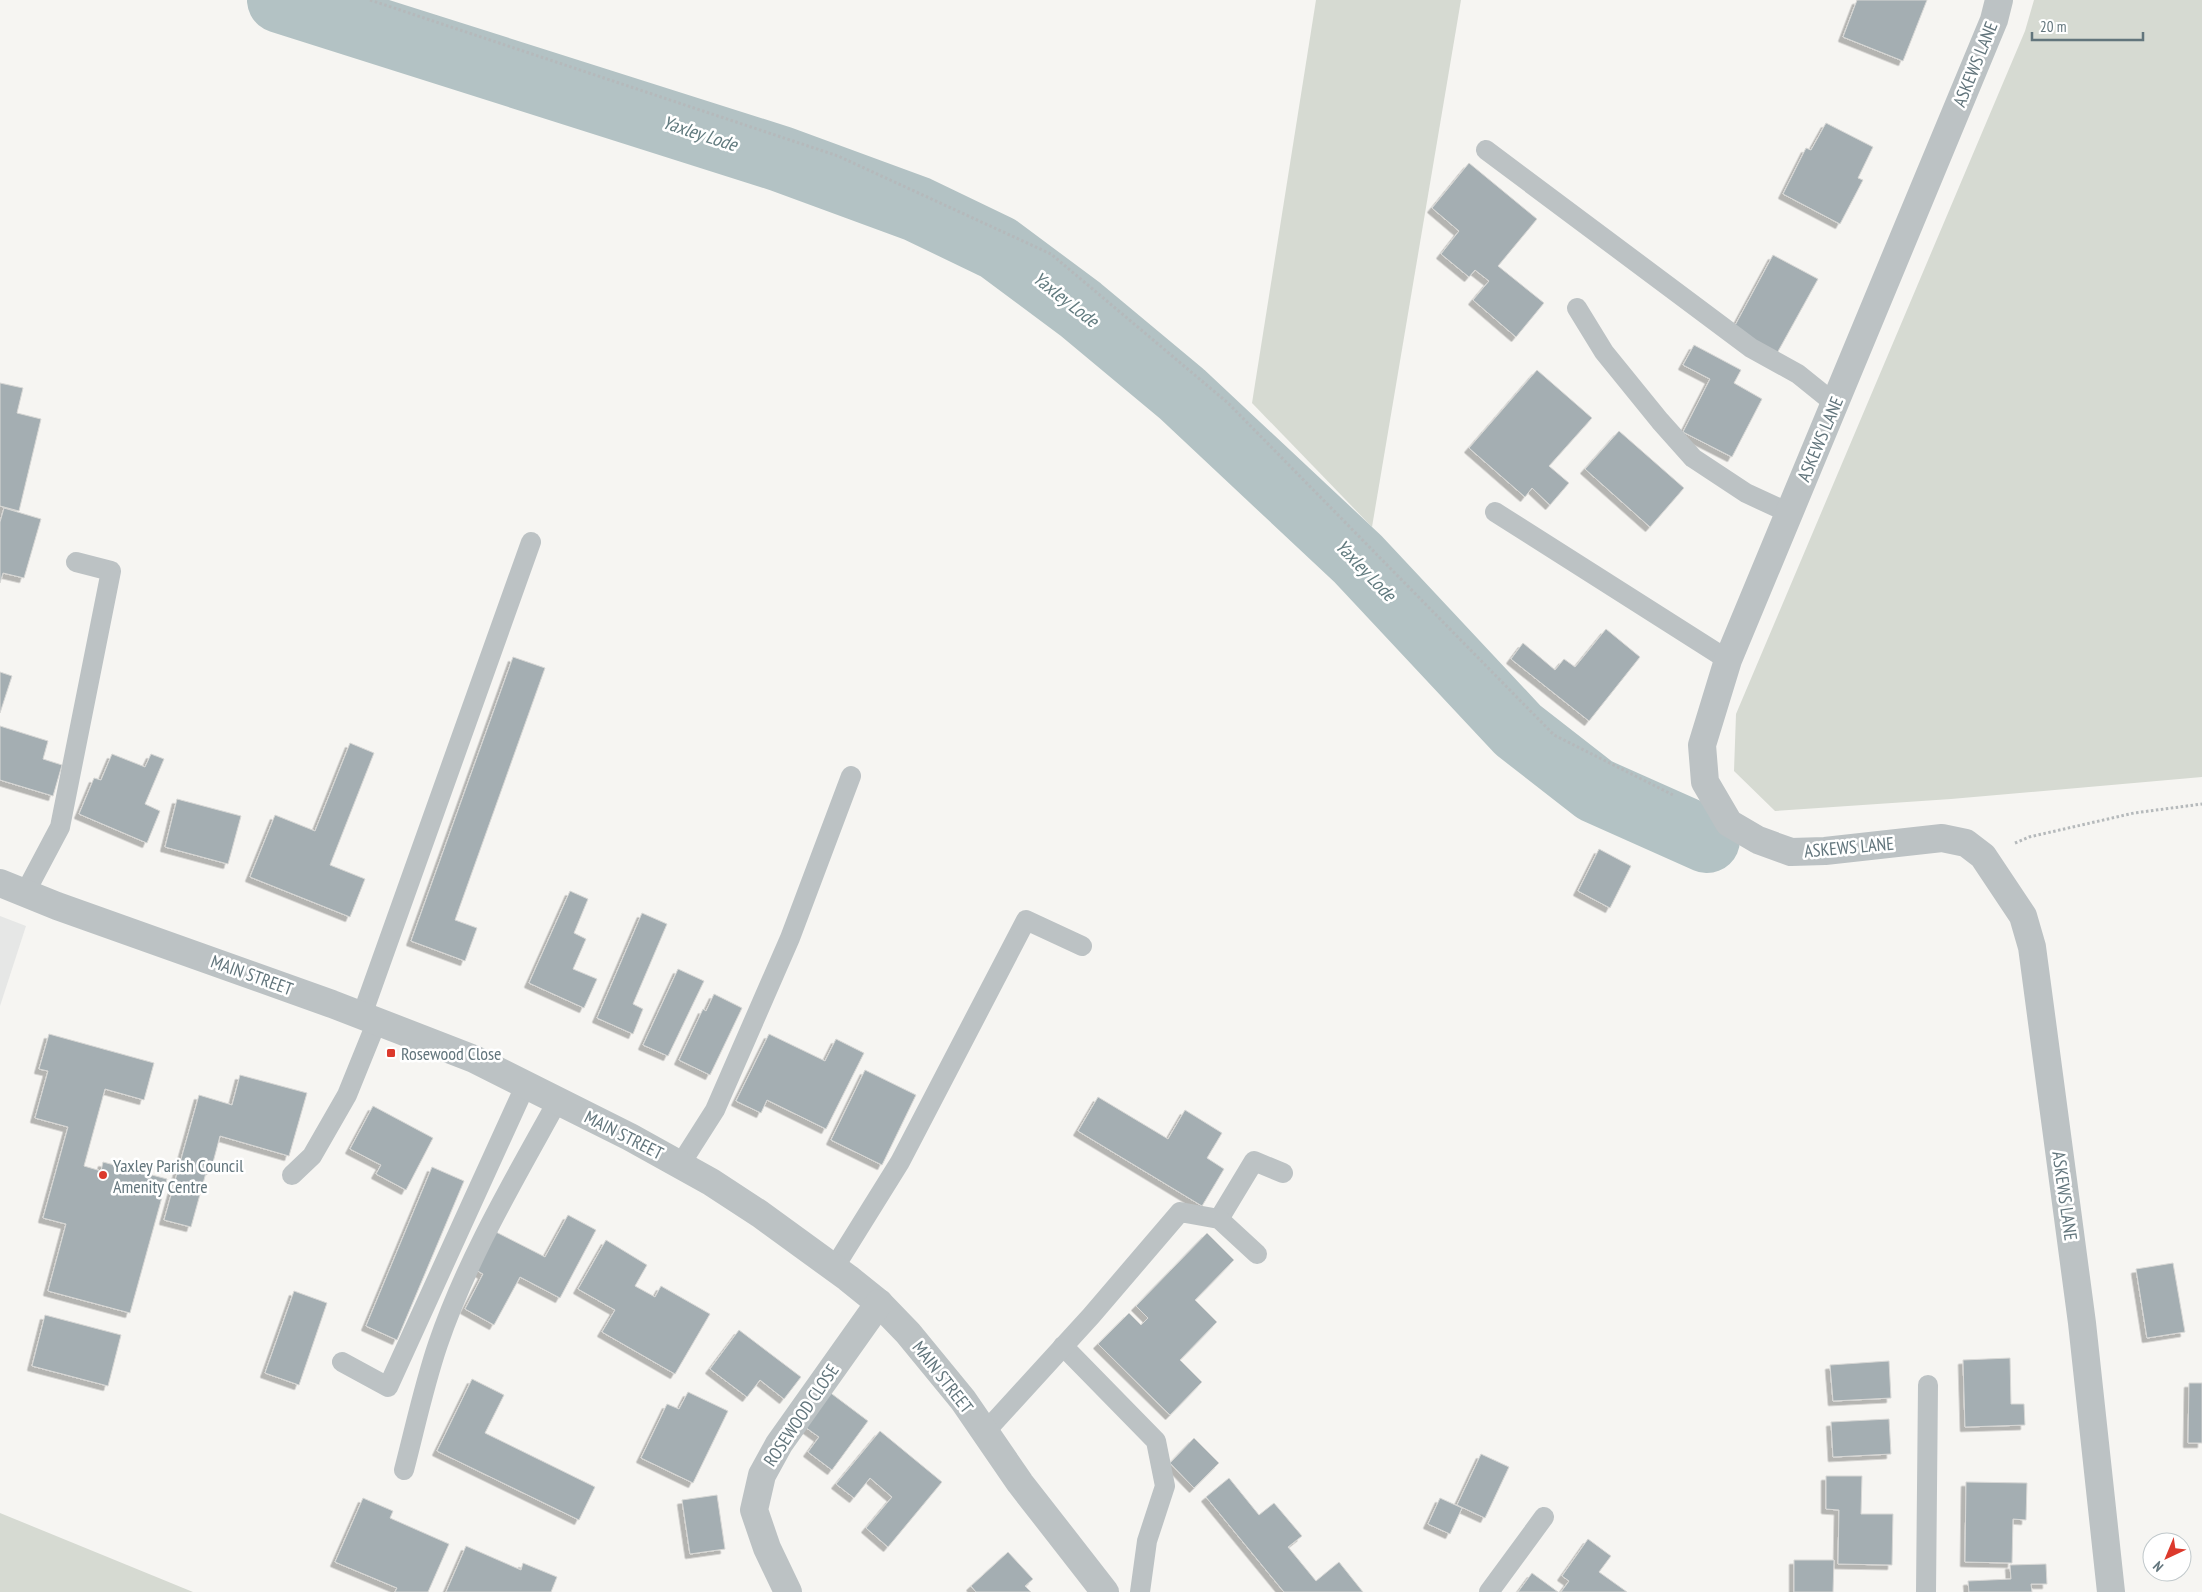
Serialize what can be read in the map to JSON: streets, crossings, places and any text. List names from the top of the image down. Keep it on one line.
{"streets":{"street":["ASKEWS LANE","MAIN STREET","ROSEWOOD CLOSE"]},"crossings":[["MAIN STREET","ROSEWOOD CLOSE"]],"water":["Yaxley Lode"],"places":{"transit":["Rosewood Close"],"other":["Yaxley Parish Council Amenity Centre"]},"scale_bar":"20 m","north":"bottom left"}
